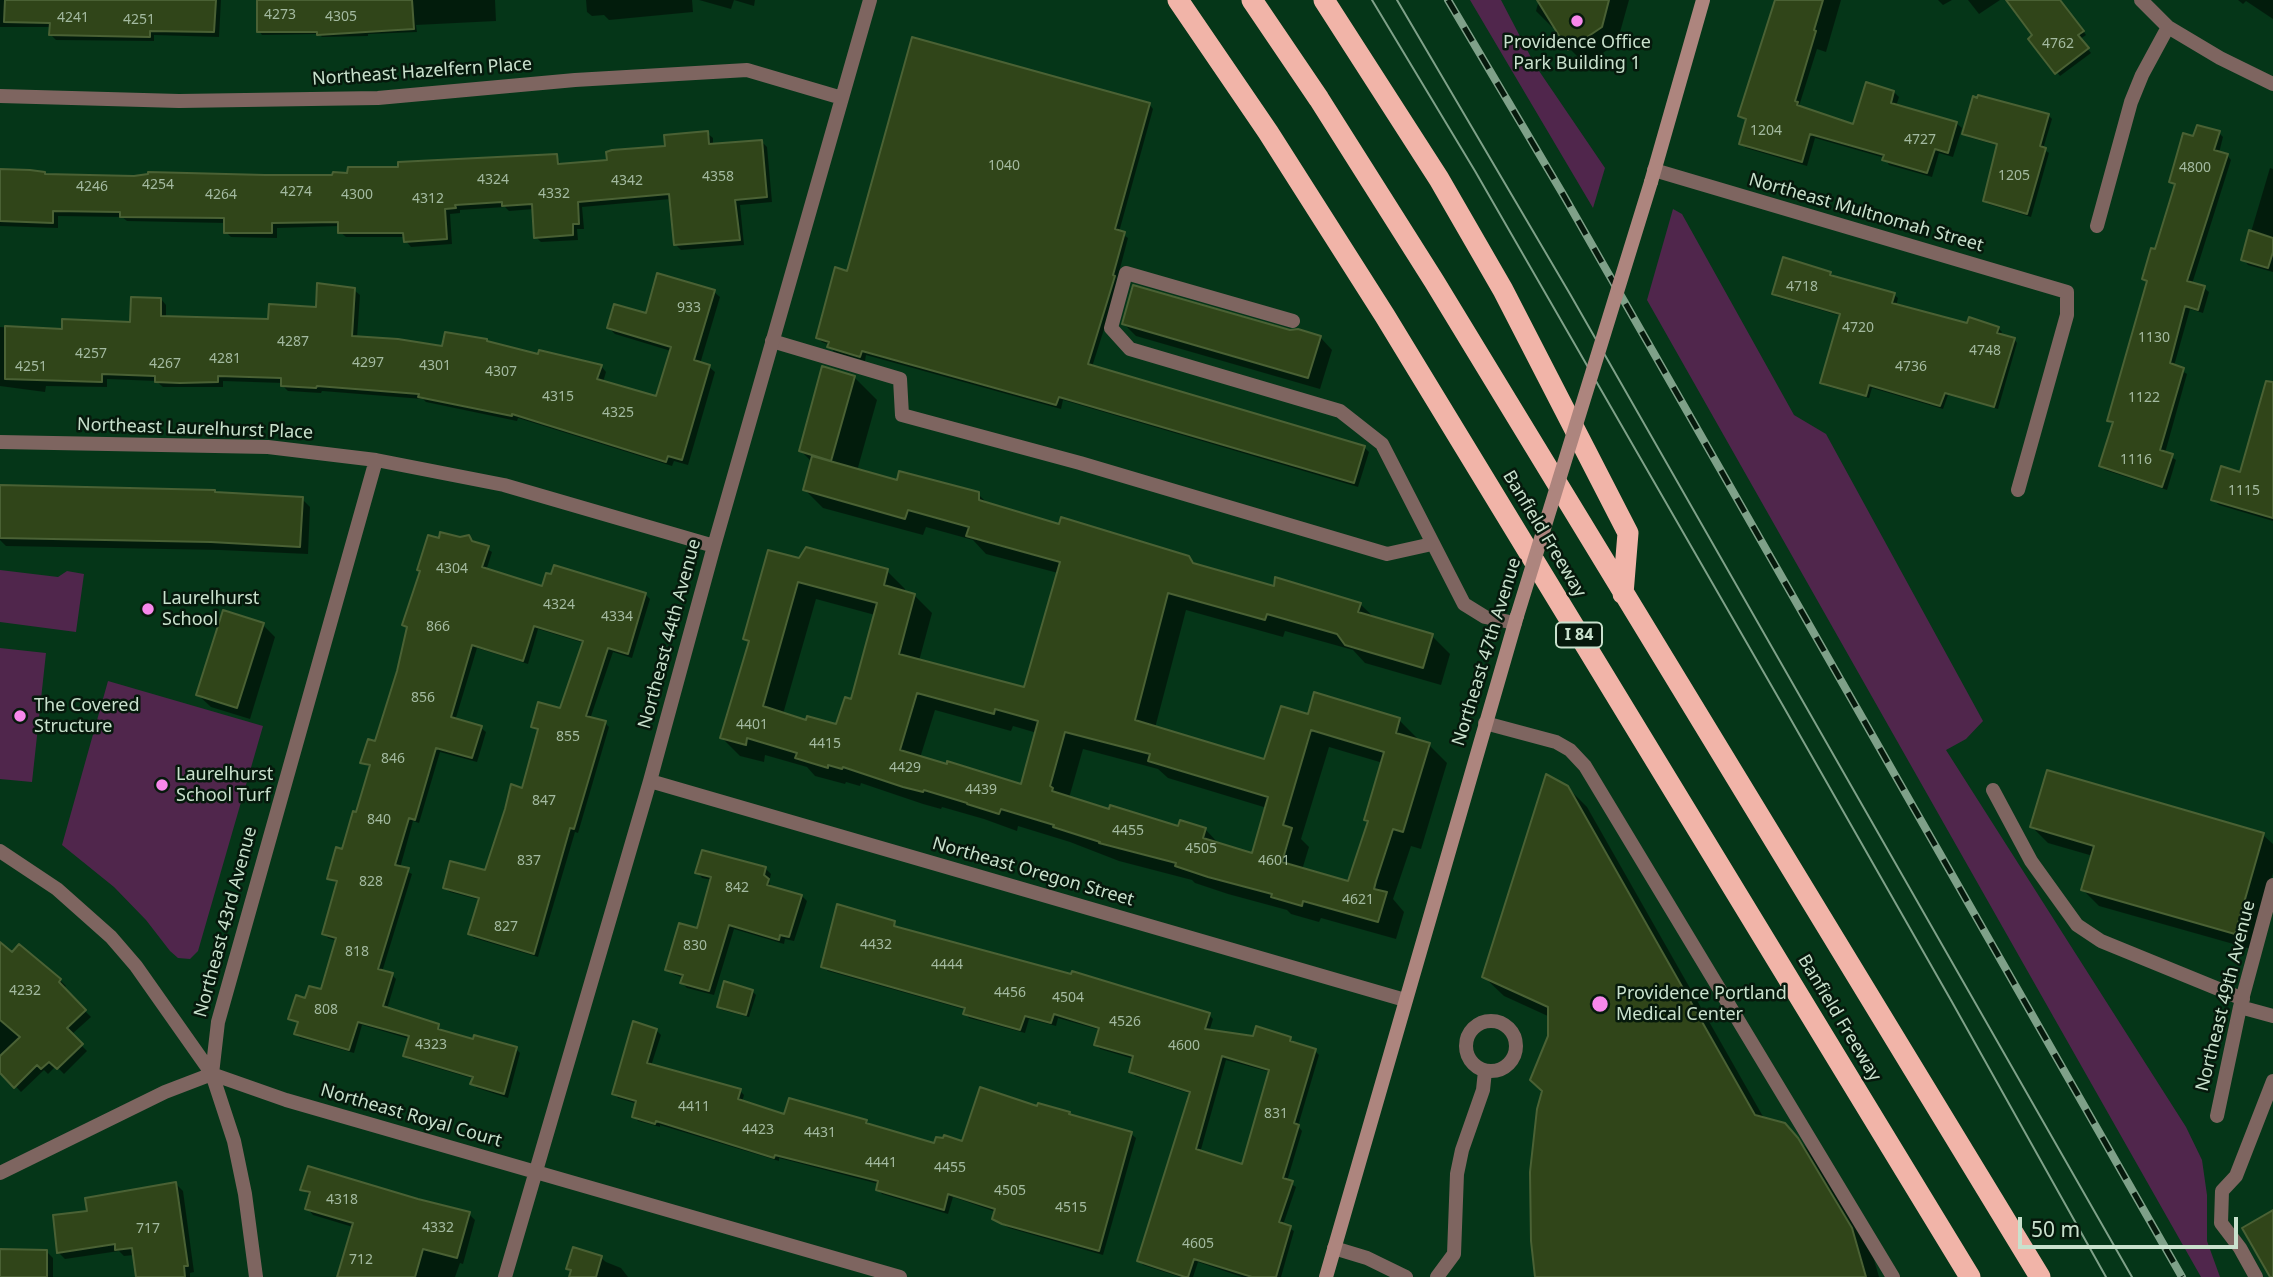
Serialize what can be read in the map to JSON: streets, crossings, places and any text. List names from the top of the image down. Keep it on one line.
{"streets":{"highway":["Banfield Freeway","I 84"],"main road":["Northeast 47th Avenue"],"street":["Northeast Hazelfern Place","Northeast Multnomah Street","Northeast Laurelhurst Place","Northeast 44th Avenue","Northeast Oregon Street","Northeast 43rd Avenue","Northeast 49th Avenue","Northeast Royal Court"]},"crossings":[["Northeast Hazelfern Place","Northeast 44th Avenue"],["Northeast Multnomah Street","Northeast 47th Avenue"],["Northeast Laurelhurst Place","Northeast 44th Avenue"],["Northeast Laurelhurst Place","Northeast 43rd Avenue"],["Northeast 44th Avenue","Northeast Oregon Street"],["Northeast 44th Avenue","Northeast Royal Court"],["Northeast 47th Avenue","Northeast Oregon Street"],["Northeast 43rd Avenue","Northeast Royal Court"]],"places":["Providence Office Park Building 1","Laurelhurst School","The Covered Structure","Laurelhurst School Turf","Providence Portland Medical Center"],"house_numbers":["4273","4305","4241","4251","4762","1204","4727","1040","4800","1205","4358","4324","4342","4254","4246","4274","4332","4264","4300","4312","4718","933","4720","1130","4287","4748","4257","4281","4297","4267","4301","4251","4736","4307","4315","1122","4325","1116","1115","4304","4324","4334","866","856","4401","855","4415","846","4429","4439","847","840","4455","4505","837","4601","828","842","4621","827","4432","830","818","4444","4232","4456","4504","808","4526","4323","4600","4411","831","4423","4431","4441","4455","4505","4318","4515","4332","717","4605","712"],"scale_bar":"50 m"}
